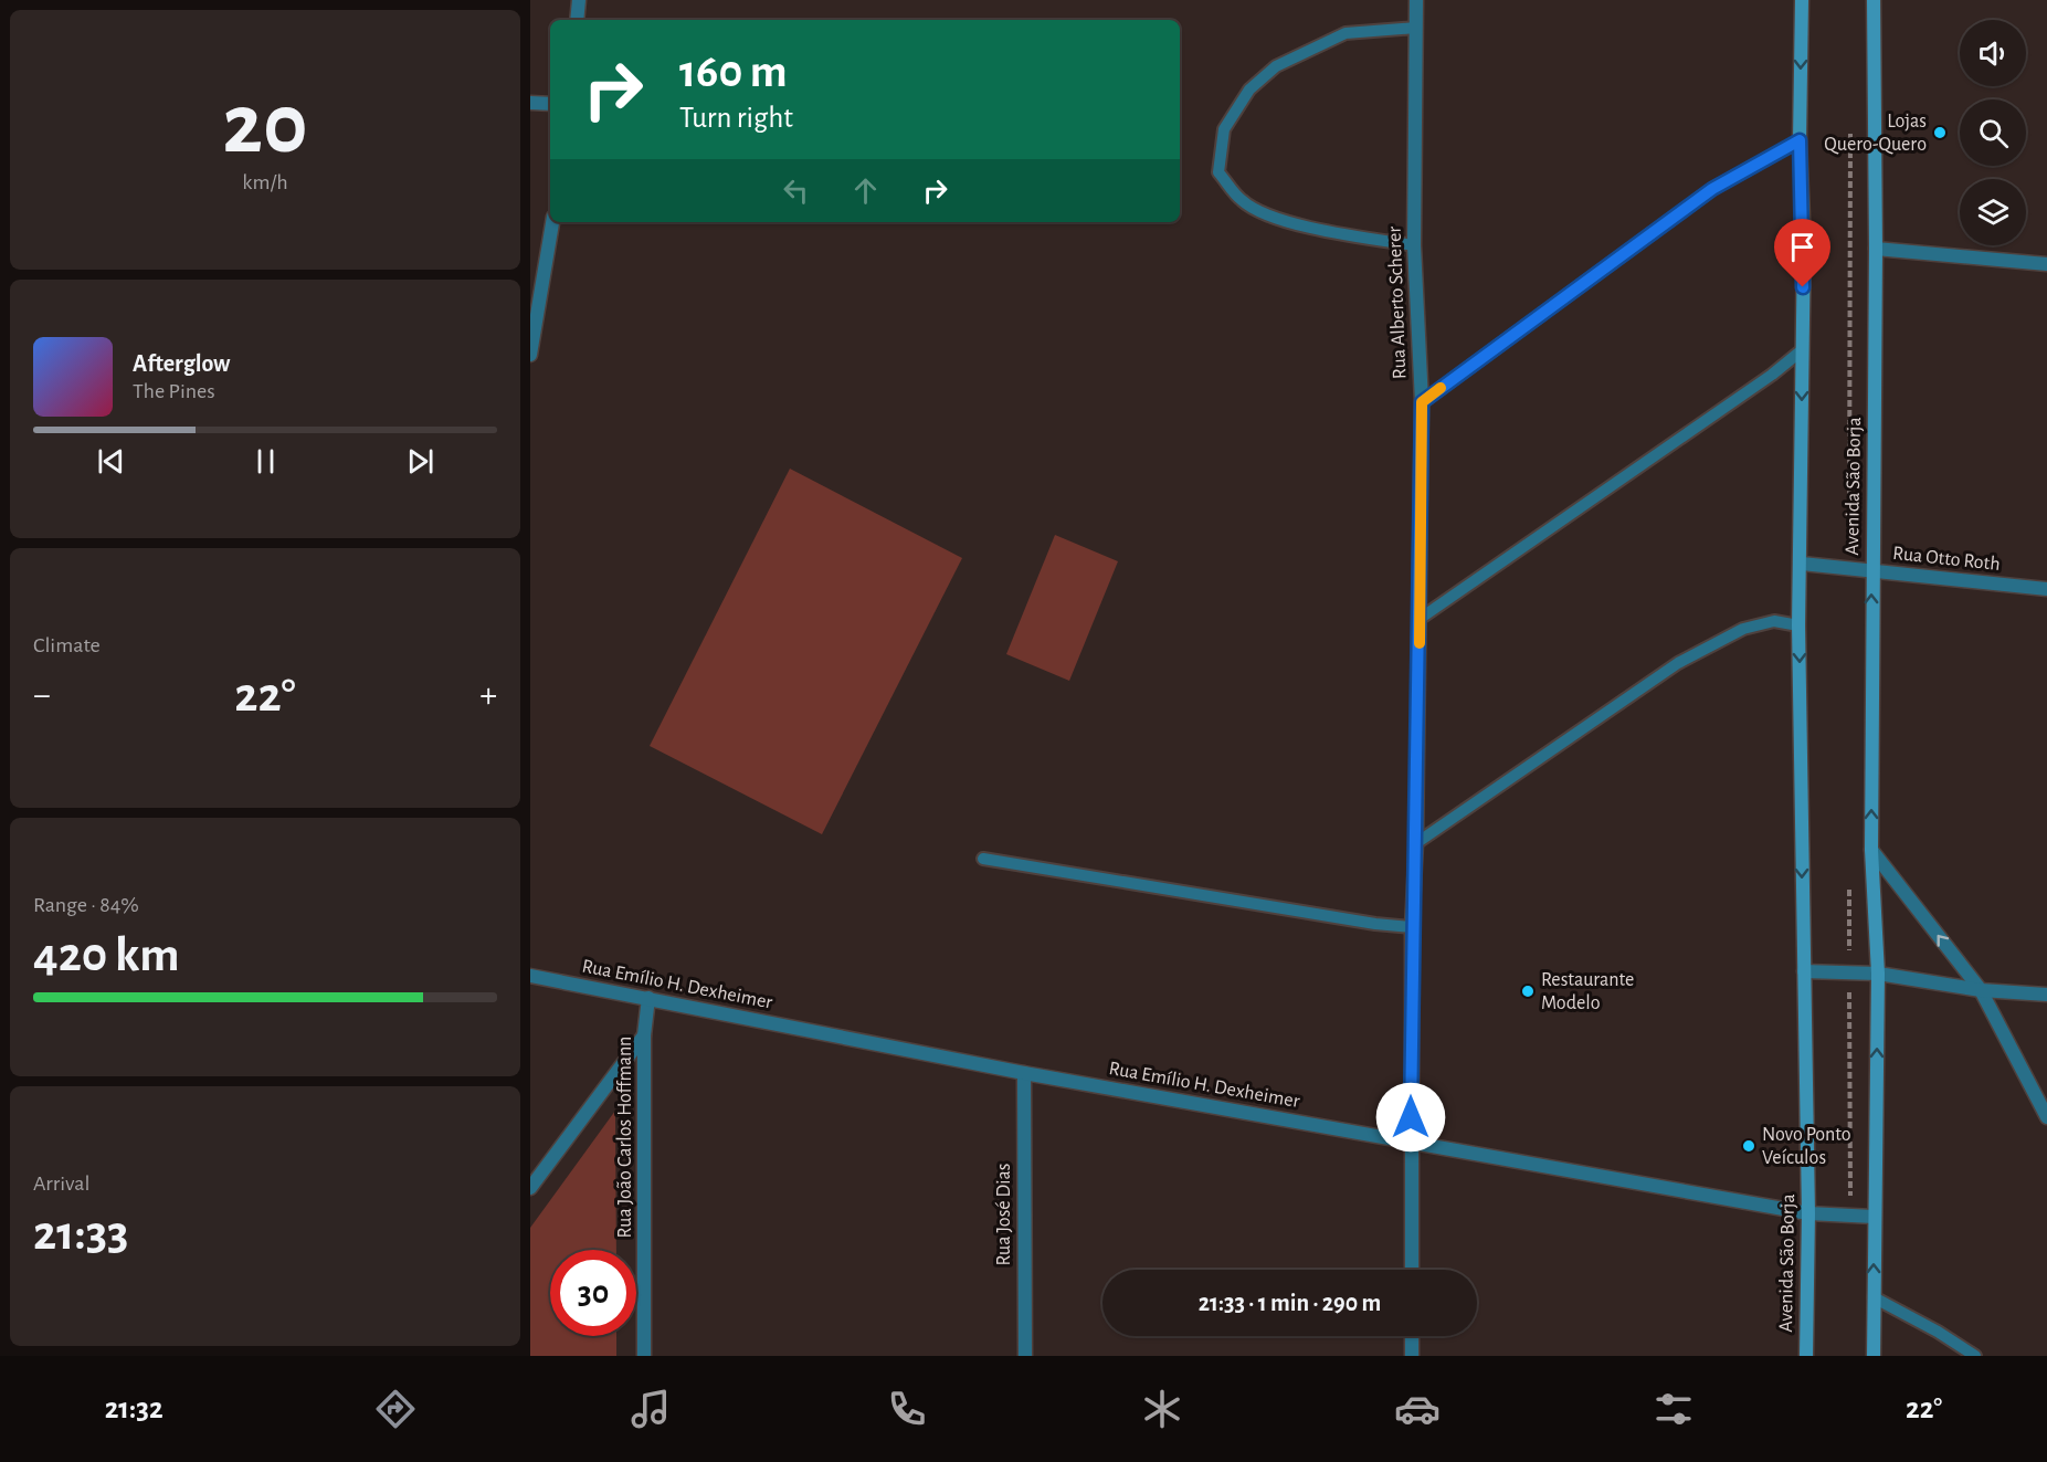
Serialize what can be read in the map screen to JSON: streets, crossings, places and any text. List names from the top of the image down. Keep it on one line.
{"streets":{"main road":["Avenida São Borja"],"street":["Rua Alberto Scherer","Rua Otto Roth","Rua Emílio H. Dexheimer","Rua João Carlos Hoffmann","Rua José Dias"]},"crossings":[["Rua Alberto Scherer","Rua Emílio H. Dexheimer"],["Avenida São Borja","Rua Otto Roth"],["Avenida São Borja","Rua Emílio H. Dexheimer"],["Rua Emílio H. Dexheimer","Rua João Carlos Hoffmann"],["Rua Emílio H. Dexheimer","Rua José Dias"]],"places":["Lojas Quero-Quero","Restaurante Modelo","Novo Ponto Veículos"],"page":{"tile":[["20","km/h"],"Climate",["Range · 84%","420 km"],["Arrival","21:33"]],"turn":["160 m","Turn right"],"song":["Afterglow","The Pines"],"heat":["−","22°","+"],"limit":"30","trip":"21:33 · 1 min · 290 m","tabs":["21:32","22°"]}}
